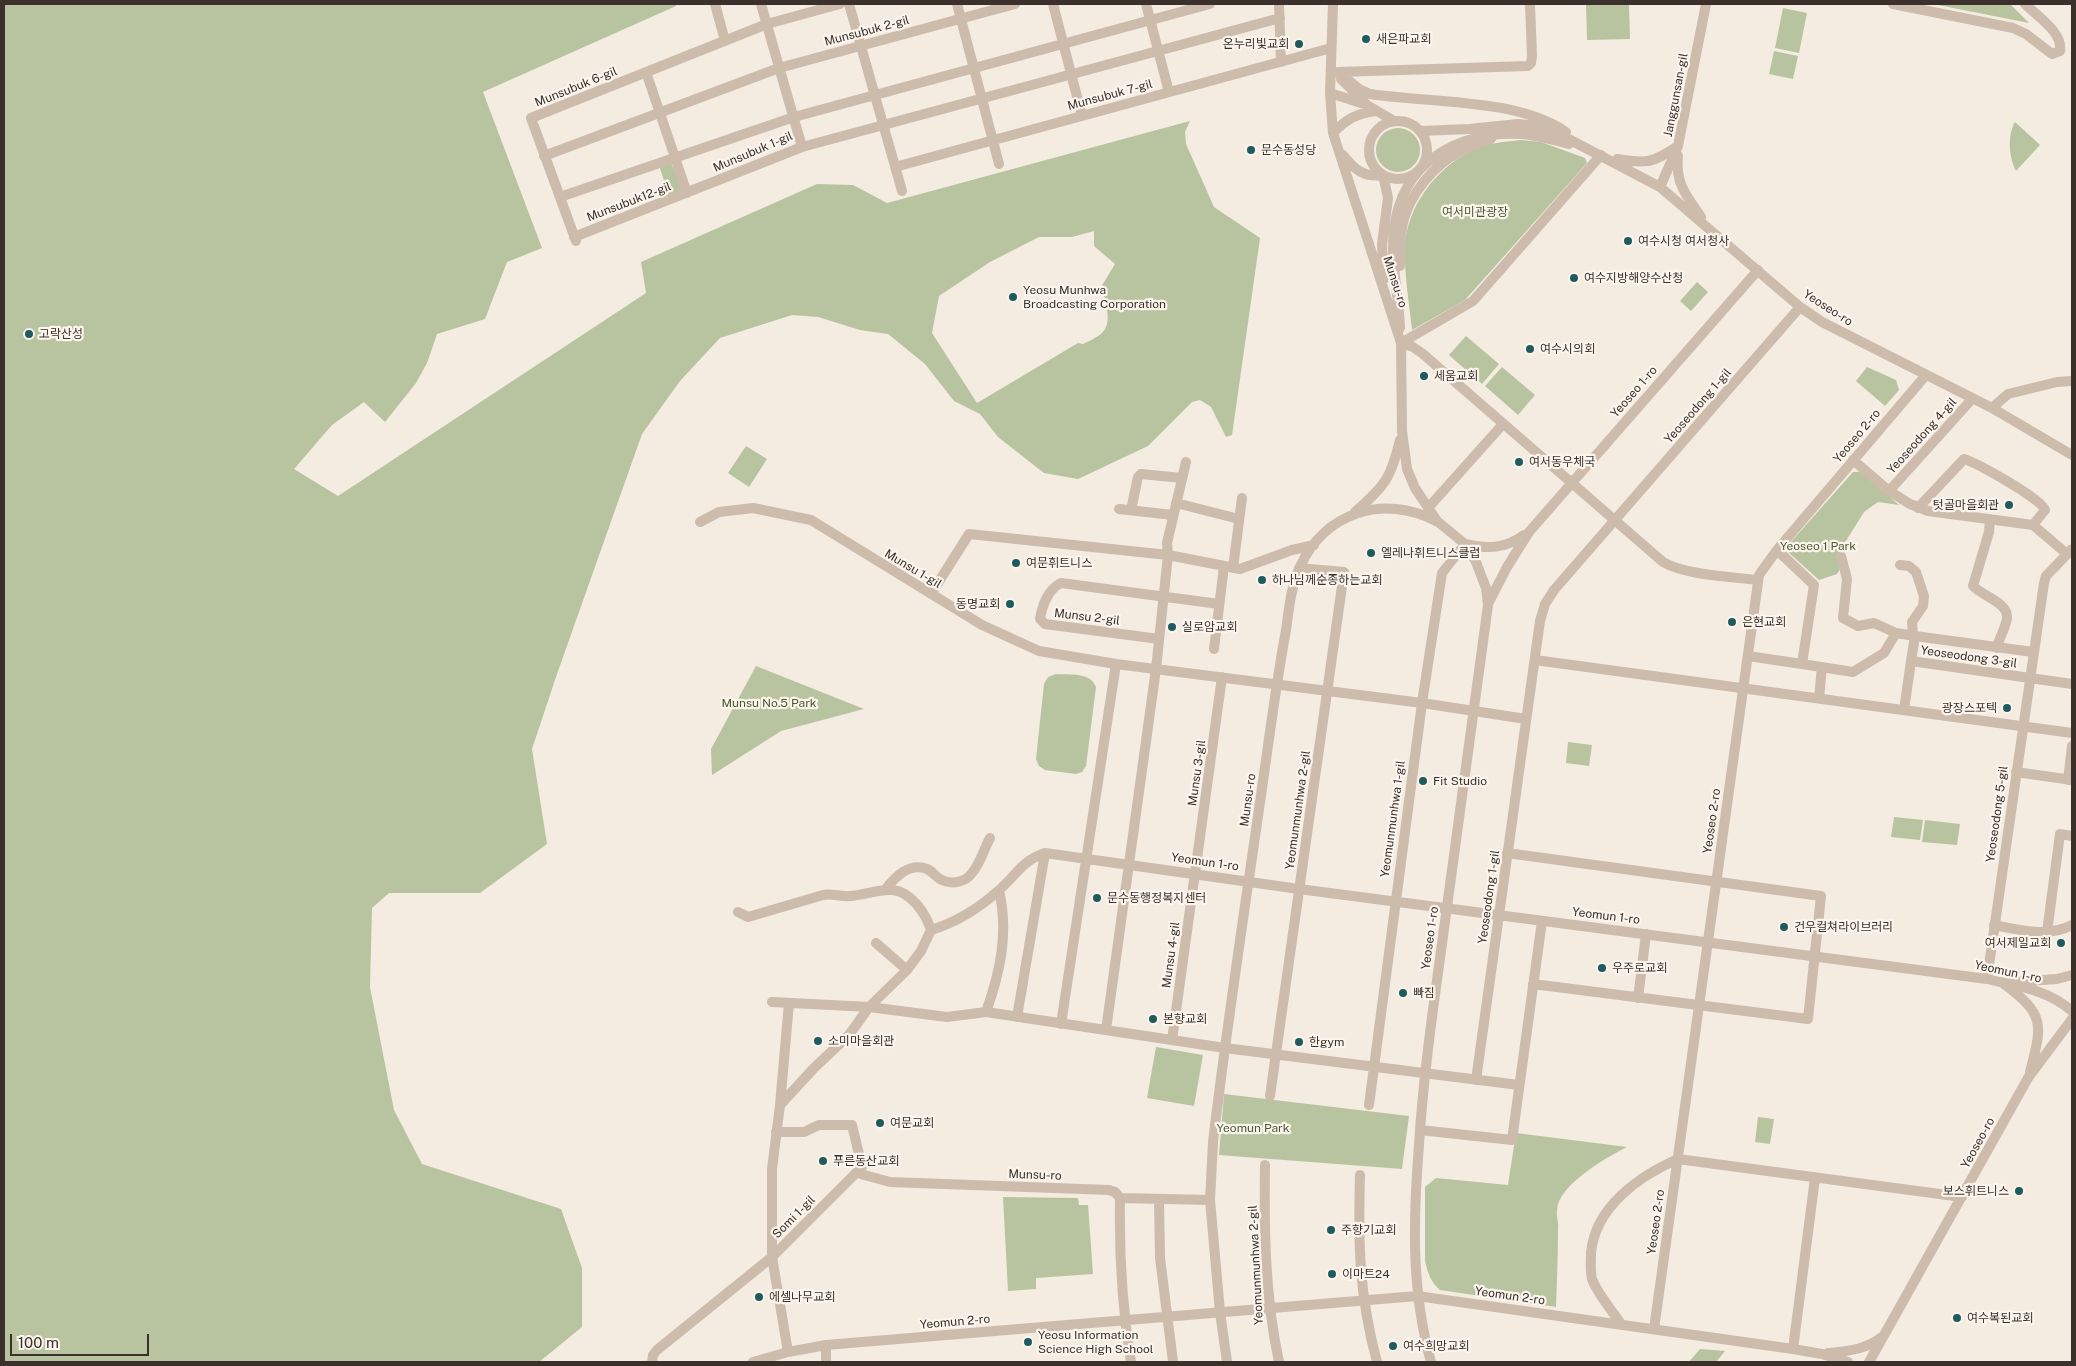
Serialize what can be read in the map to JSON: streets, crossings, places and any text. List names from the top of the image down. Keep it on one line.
{"streets":{"street":["Munsubuk 2-gil","Munsubuk 6-gil","Munsubuk 7-gil","Janggunsan-gil","Munsubuk 1-gil","Munsubuk12-gil","Munsu-ro","Yeoseo-ro","Yeoseo 1-ro","Yeoseodong 1-gil","Yeoseo 2-ro","Yeoseodong 4-gil","Munsu 1-gil","Munsu 2-gil","Yeoseodong 3-gil","Munsu 3-gil","Yeomunmunhwa 2-gil","Yeoseodong 5-gil","Yeomunmunhwa 1-gil","Yeomun 1-ro","Munsu 4-gil","Somi 1-gil","Yeomun 2-ro"]},"crossings":[["Munsubuk 2-gil","Munsubuk 1-gil"],["Munsubuk 6-gil","Munsubuk 1-gil"],["Munsubuk 6-gil","Munsubuk12-gil"],["Munsubuk 7-gil","Munsu-ro"],["Janggunsan-gil","Yeoseo-ro"],["Munsubuk 1-gil","Munsubuk12-gil"],["Munsu-ro","Munsu 1-gil"],["Munsu-ro","Yeomunmunhwa 2-gil"],["Munsu-ro","Yeomun 1-ro"],["Munsu-ro","Somi 1-gil"],["Munsu-ro","Yeomun 2-ro"],["Yeoseo-ro","Yeoseo 1-ro"],["Yeoseo-ro","Yeoseodong 1-gil"],["Yeoseo-ro","Yeoseo 2-ro"],["Yeoseo-ro","Yeoseodong 4-gil"],["Yeoseo 1-ro","Munsu 1-gil"],["Yeoseo 1-ro","Yeomunmunhwa 1-gil"],["Yeoseo 1-ro","Yeomun 1-ro"],["Yeoseo 1-ro","Yeomun 2-ro"],["Yeoseodong 1-gil","Yeomun 1-ro"],["Yeoseo 2-ro","Yeoseodong 4-gil"],["Yeoseo 2-ro","Yeomun 1-ro"],["Yeoseo 2-ro","Yeomun 2-ro"],["Munsu 1-gil","Munsu 3-gil"],["Munsu 1-gil","Yeomunmunhwa 2-gil"],["Munsu 1-gil","Yeomunmunhwa 1-gil"],["Yeoseodong 3-gil","Yeoseodong 5-gil"],["Munsu 3-gil","Yeomun 1-ro"],["Munsu 3-gil","Munsu 4-gil"],["Yeomunmunhwa 2-gil","Yeomun 1-ro"],["Yeomunmunhwa 2-gil","Yeomun 2-ro"],["Yeoseodong 5-gil","Yeomun 1-ro"],["Yeomunmunhwa 1-gil","Yeomun 1-ro"],["Yeomun 1-ro","Munsu 4-gil"]],"parks":["여서미관광장","Yeoseo 1 Park","Munsu No.5 Park","Yeomun Park"],"places":["새은파교회","온누리빛교회","문수동성당","여수시청 여서청사","여수지방해양수산청","Yeosu Munhwa Broadcasting Corporation","고락산성","여수시의회","세움교회","여서동우체국","텃골마을회관","엘레나휘트니스클럽","여문휘트니스","하나님께순종하는교회","동명교회","은현교회","실로암교회","광장스포텍","Fit Studio","문수동행정복지센터","건우컬쳐라이브러리","여서제일교회","우주로교회","빠짐","본향교회","소미마을회관","한gym","여문교회","푸른동산교회","보스휘트니스","주향기교회","이마트24","에셀나무교회","여수복된교회","Yeosu Information Science High School","여수희망교회"],"scale_bar":"100 m"}
